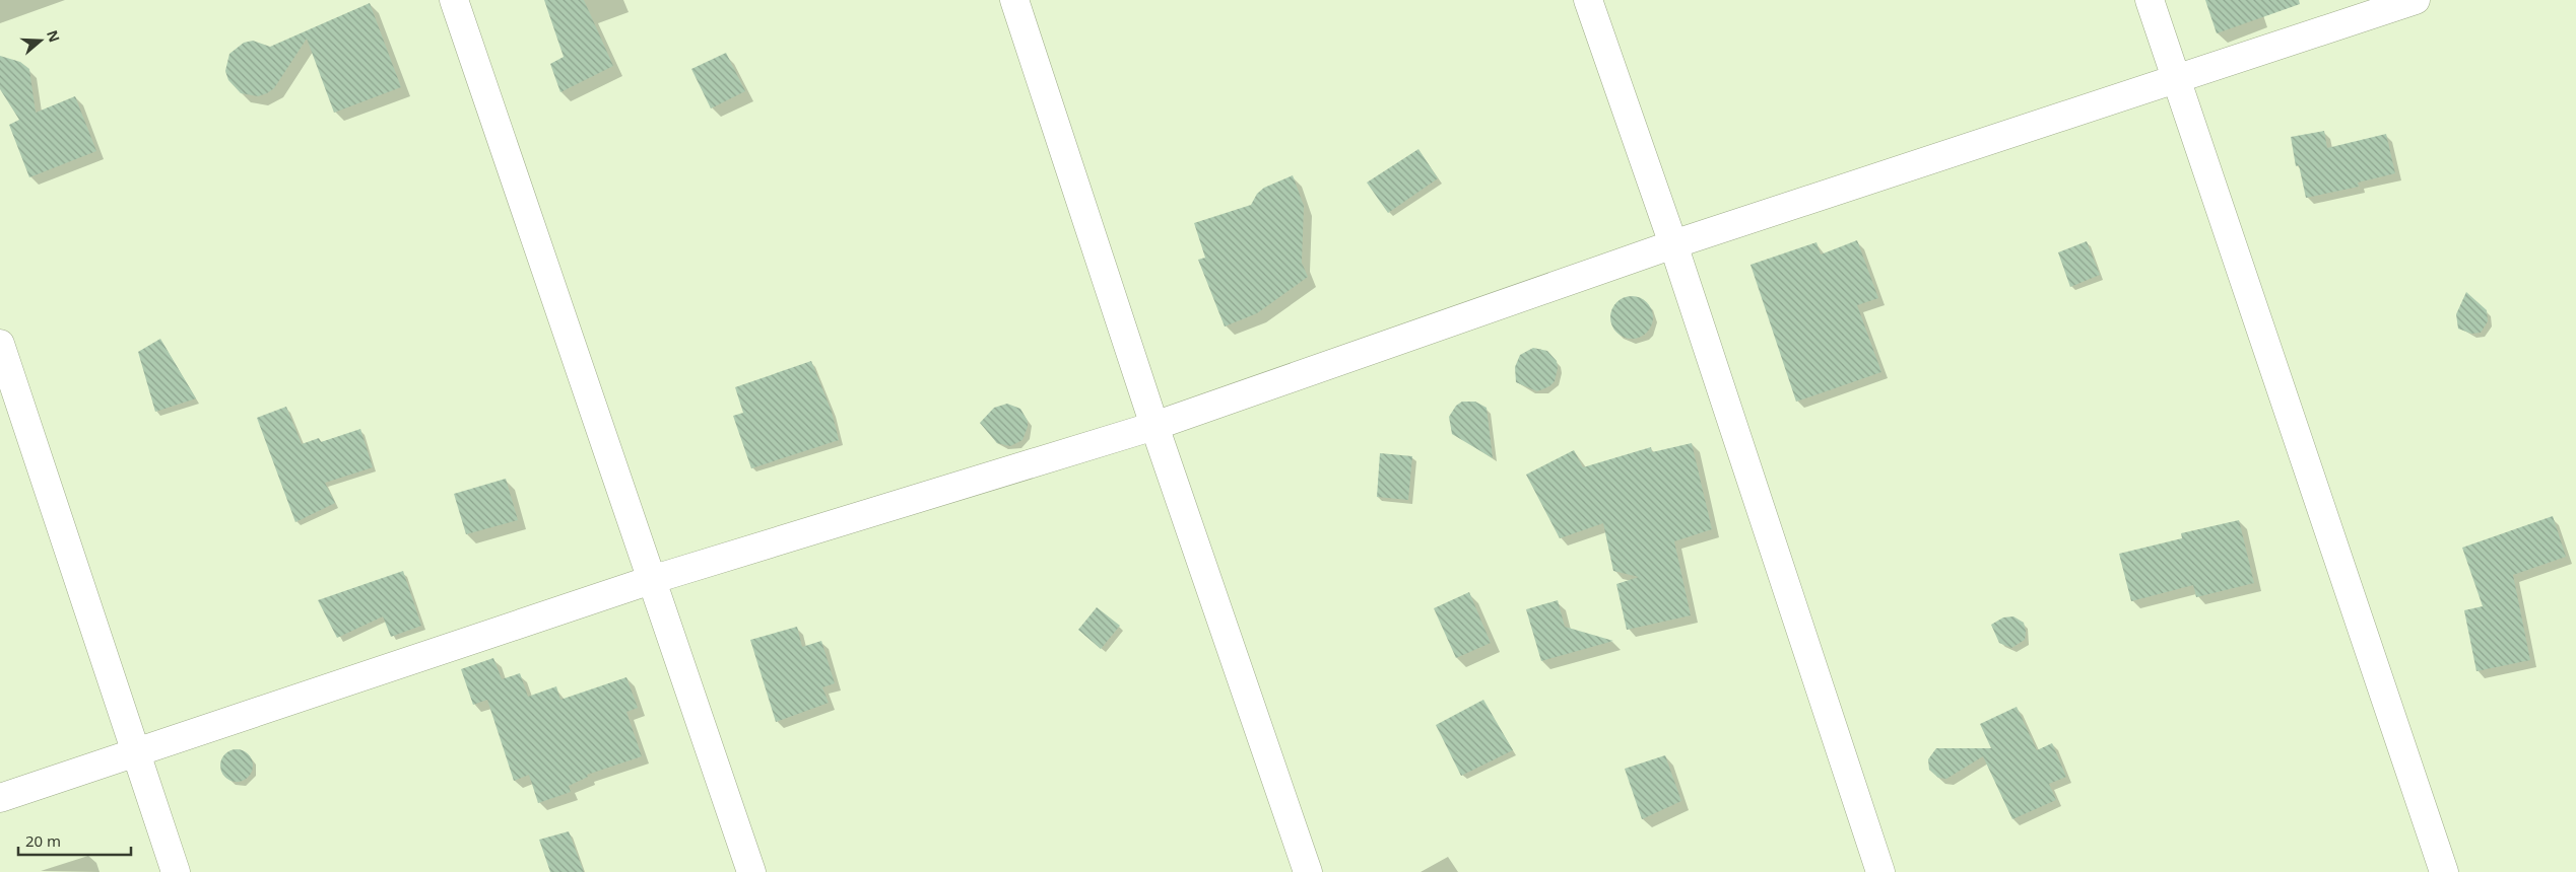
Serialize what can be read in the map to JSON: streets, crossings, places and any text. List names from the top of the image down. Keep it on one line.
{"scale_bar":"20 m","north":"right"}
